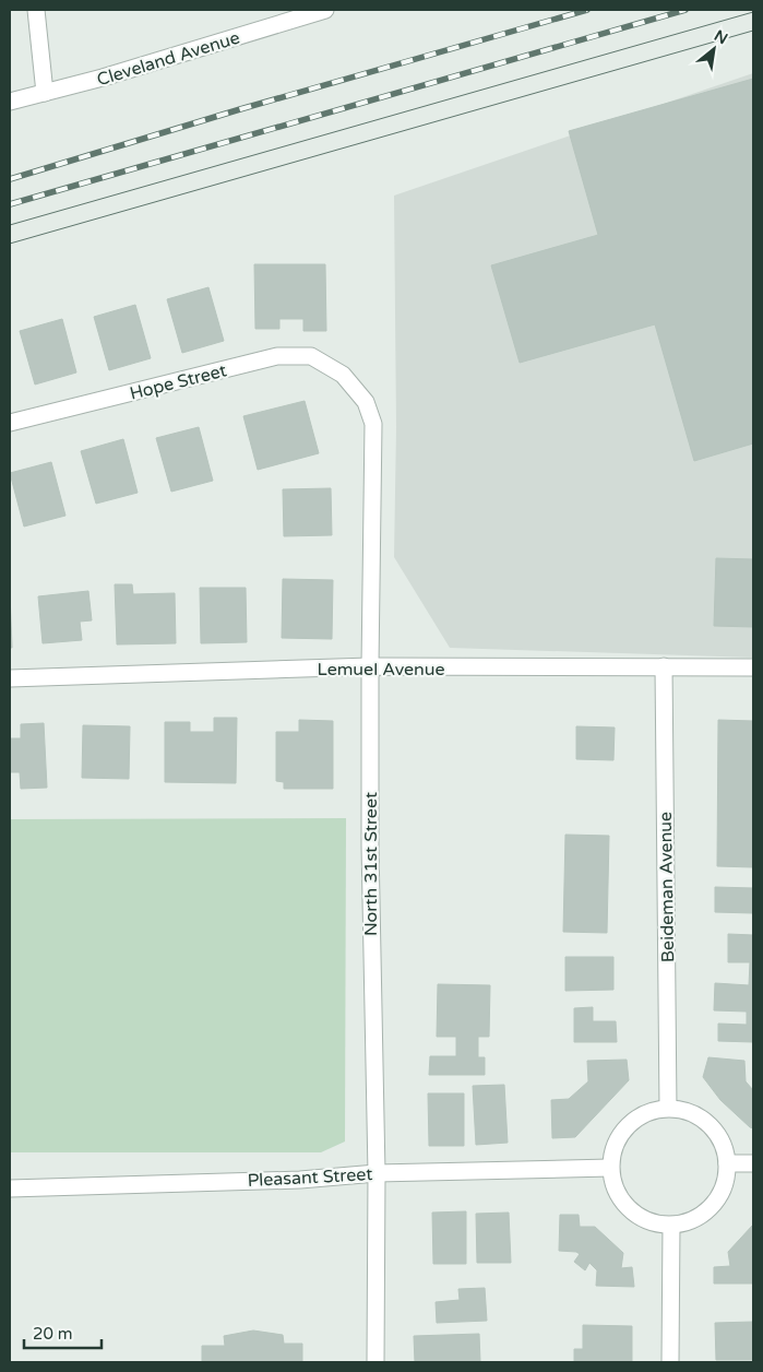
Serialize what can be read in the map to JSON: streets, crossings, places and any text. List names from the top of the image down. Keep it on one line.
{"streets":{"street":["Cleveland Avenue","Hope Street","Lemuel Avenue","North 31st Street","Beideman Avenue","Pleasant Street"]},"crossings":[["Hope Street","North 31st Street"],["Lemuel Avenue","North 31st Street"],["Lemuel Avenue","Beideman Avenue"],["North 31st Street","Pleasant Street"],["Beideman Avenue","Pleasant Street"]],"scale_bar":"20 m","north":"top right"}
